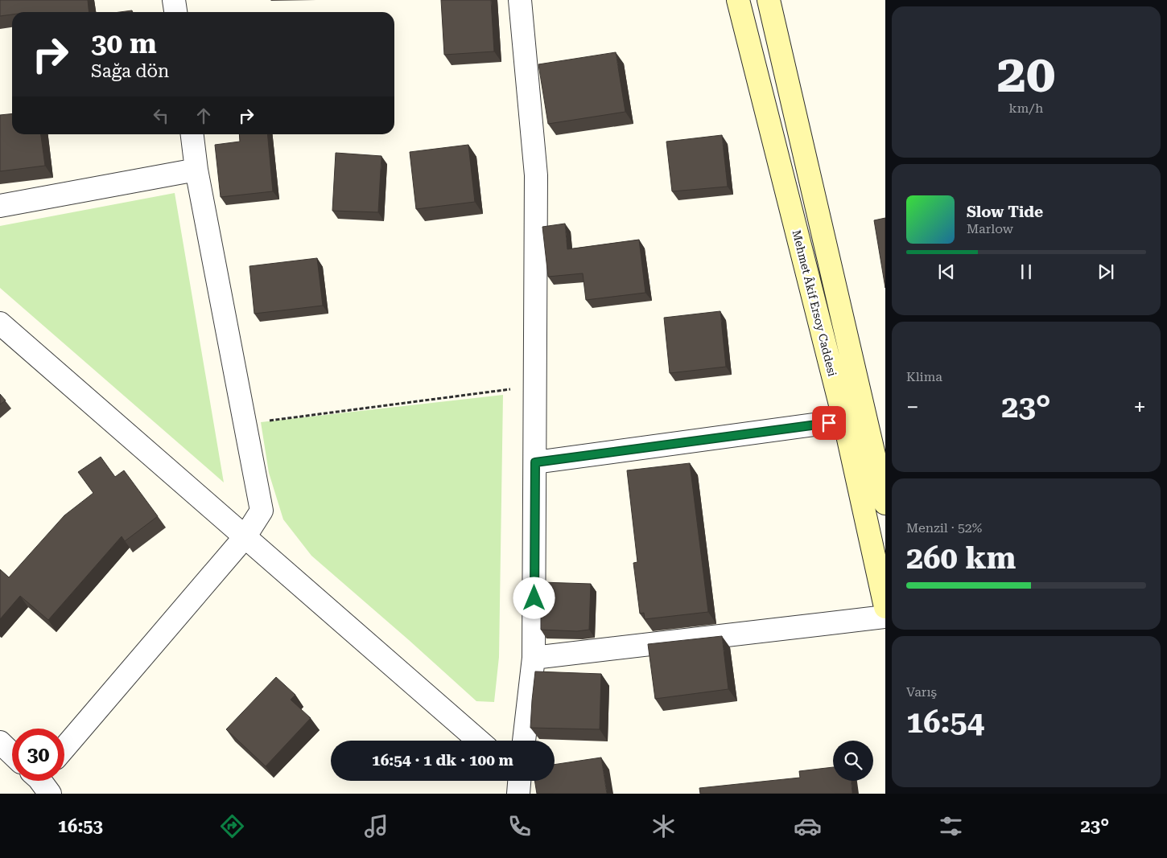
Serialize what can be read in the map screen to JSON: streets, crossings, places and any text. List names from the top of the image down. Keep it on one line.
{"streets":{"main road":["Mehmet Âkif Ersoy Caddesi"]},"page":{"tile":[["20","km/h"],"Klima",["Menzil · 52%","260 km"],["Varış","16:54"]],"turn":["30 m","Sağa dön"],"song":["Slow Tide","Marlow"],"heat":["−","23°","+"],"limit":"30","trip":"16:54 · 1 dk · 100 m","tabs":["16:53","23°"]}}
